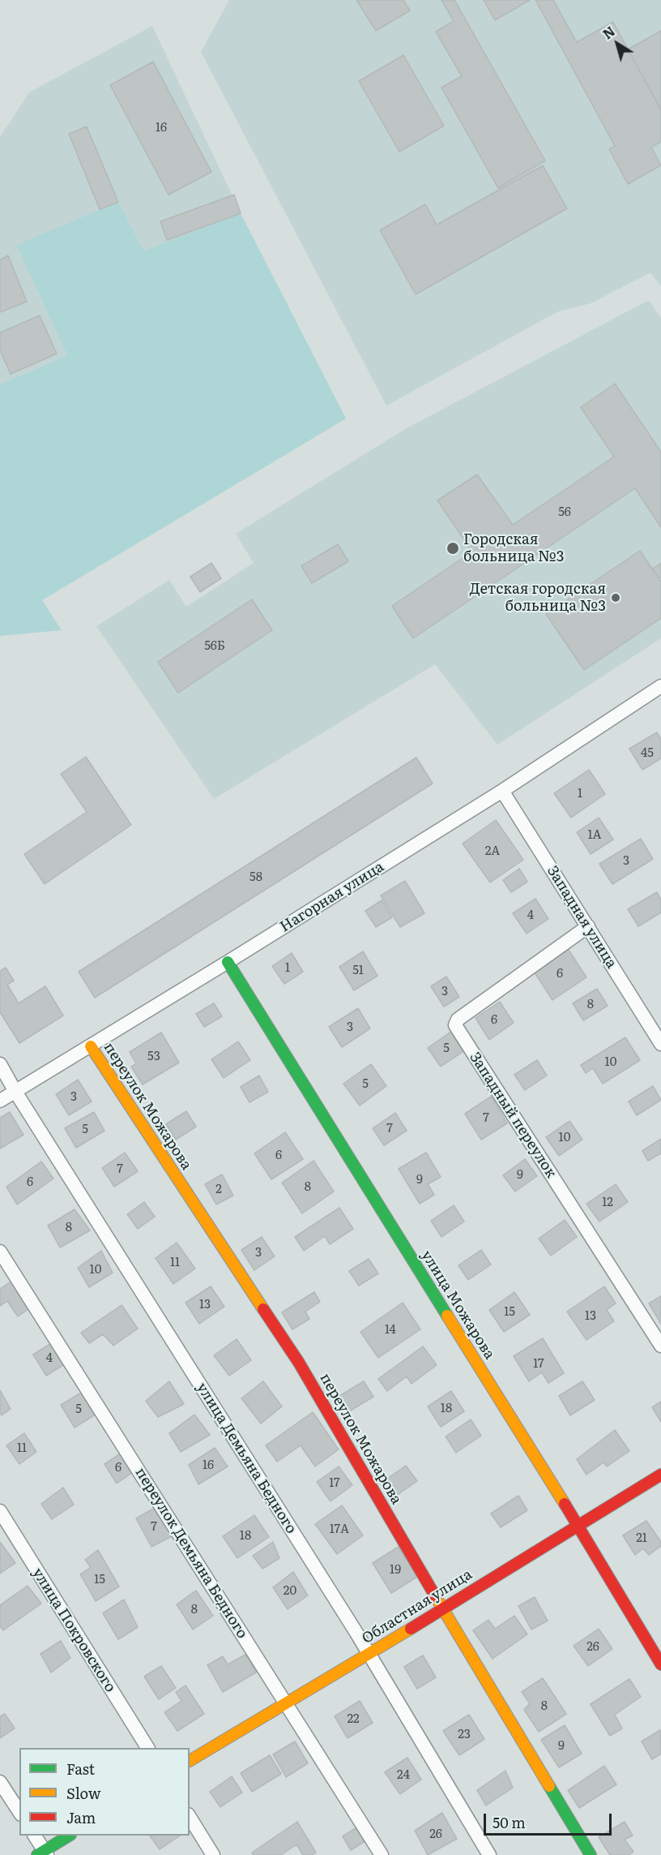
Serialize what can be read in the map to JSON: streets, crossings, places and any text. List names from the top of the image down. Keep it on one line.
{"streets":{"street":["Нагорная улица","Западная улица","переулок Можарова","Западный переулок","улица Можарова","улица Демьяна Бедного","переулок Демьяна Бедного","Областная улица","улица Покровского"]},"crossings":[["Нагорная улица","Западная улица"],["Нагорная улица","переулок Можарова"],["Нагорная улица","улица Можарова"],["Нагорная улица","улица Демьяна Бедного"],["Западная улица","Западный переулок"],["переулок Можарова","Областная улица"],["улица Можарова","Областная улица"],["улица Демьяна Бедного","Областная улица"],["переулок Демьяна Бедного","Областная улица"]],"places":["Городская больница №3","Детская городская больница №3"],"house_numbers":["16","56","56Б","45","1","1А","2А","3","58","4","1","51","6","3","8","6","3","5","53","10","5","3","7","7","5","10","6","7","9","9","6","8","2","12","8","3","11","10","13","15","13","14","4","17","18","5","11","16","6","17","7","17А","18","21","19","15","20","8","26","8","22","23","9","24","26"],"legend":["Fast","Slow","Jam"],"scale_bar":"50 m","north":"top left"}
